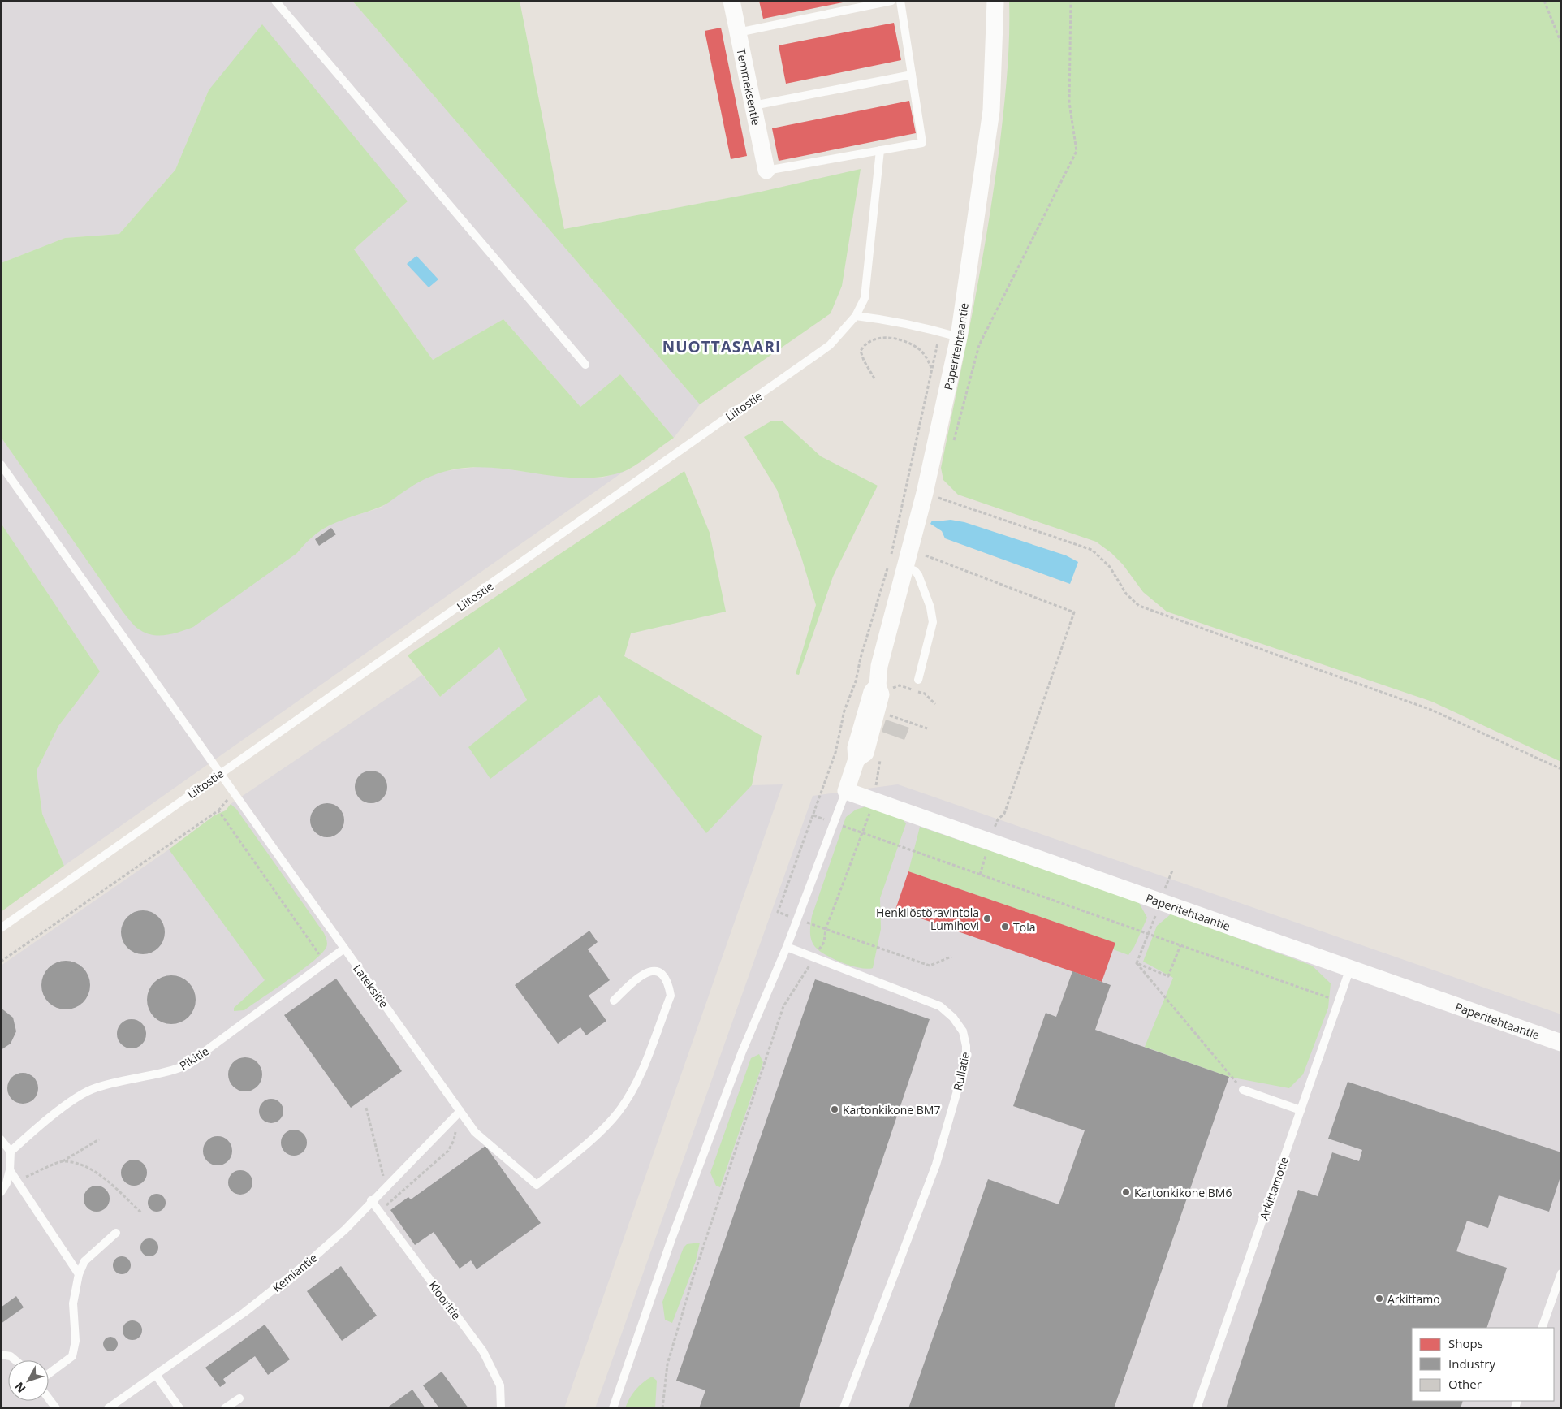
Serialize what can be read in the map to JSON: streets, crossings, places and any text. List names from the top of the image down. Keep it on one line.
{"streets":{"street":["Temmeksentie","Paperitehtaantie"],"lane":["Liitostie","Lateksitie","Pikitie","Rullatie","Arkittamotie","Kemiantie","Klooritie"]},"crossings":[["Paperitehtaantie","Arkittamotie"],["Liitostie","Lateksitie"],["Lateksitie","Pikitie"],["Lateksitie","Kemiantie"],["Kemiantie","Klooritie"]],"districts":["NUOTTASAARI"],"places":["Henkilöstöravintola Lumihovi","Tola","Kartonkikone BM7","Kartonkikone BM6","Arkittamo"],"legend":["Shops","Industry","Other"],"north":"bottom left"}
